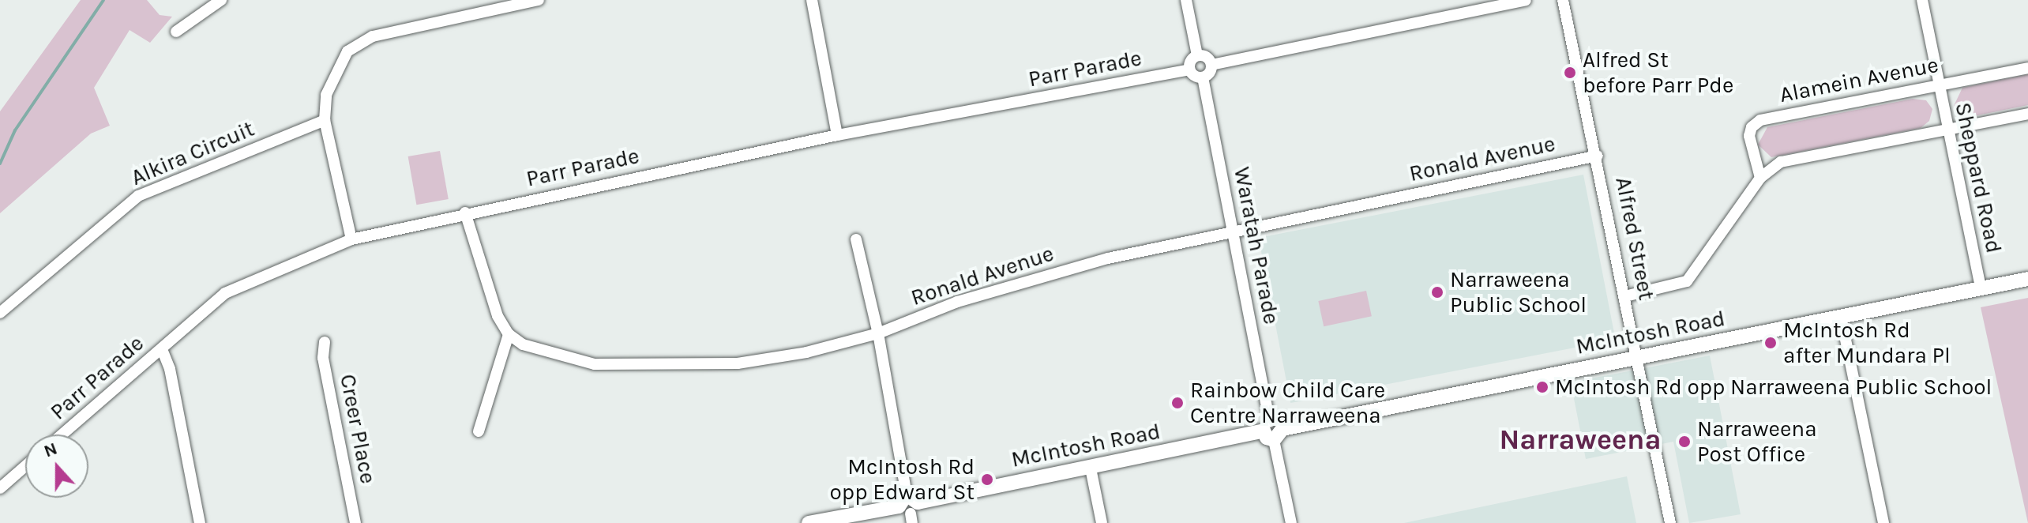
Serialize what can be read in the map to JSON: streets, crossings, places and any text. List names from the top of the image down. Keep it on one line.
{"streets":{"street":["Parr Parade","Alamein Avenue","Alkira Circuit","Ronald Avenue","Sheppard Road","Alfred Street","Waratah Parade","McIntosh Road","Creer Place"]},"crossings":[["Parr Parade","Waratah Parade"],["Alamein Avenue","Sheppard Road"],["Ronald Avenue","Alfred Street"],["Ronald Avenue","Waratah Parade"],["Sheppard Road","McIntosh Road"],["Alfred Street","McIntosh Road"],["Waratah Parade","McIntosh Road"]],"districts":["Narraweena"],"places":["Alfred St before Parr Pde","Narraweena Public School","McIntosh Rd after Mundara Pl","McIntosh Rd opp Narraweena Public School","Rainbow Child Care Centre Narraweena","Narraweena Post Office","McIntosh Rd opp Edward St"],"north":"top"}
